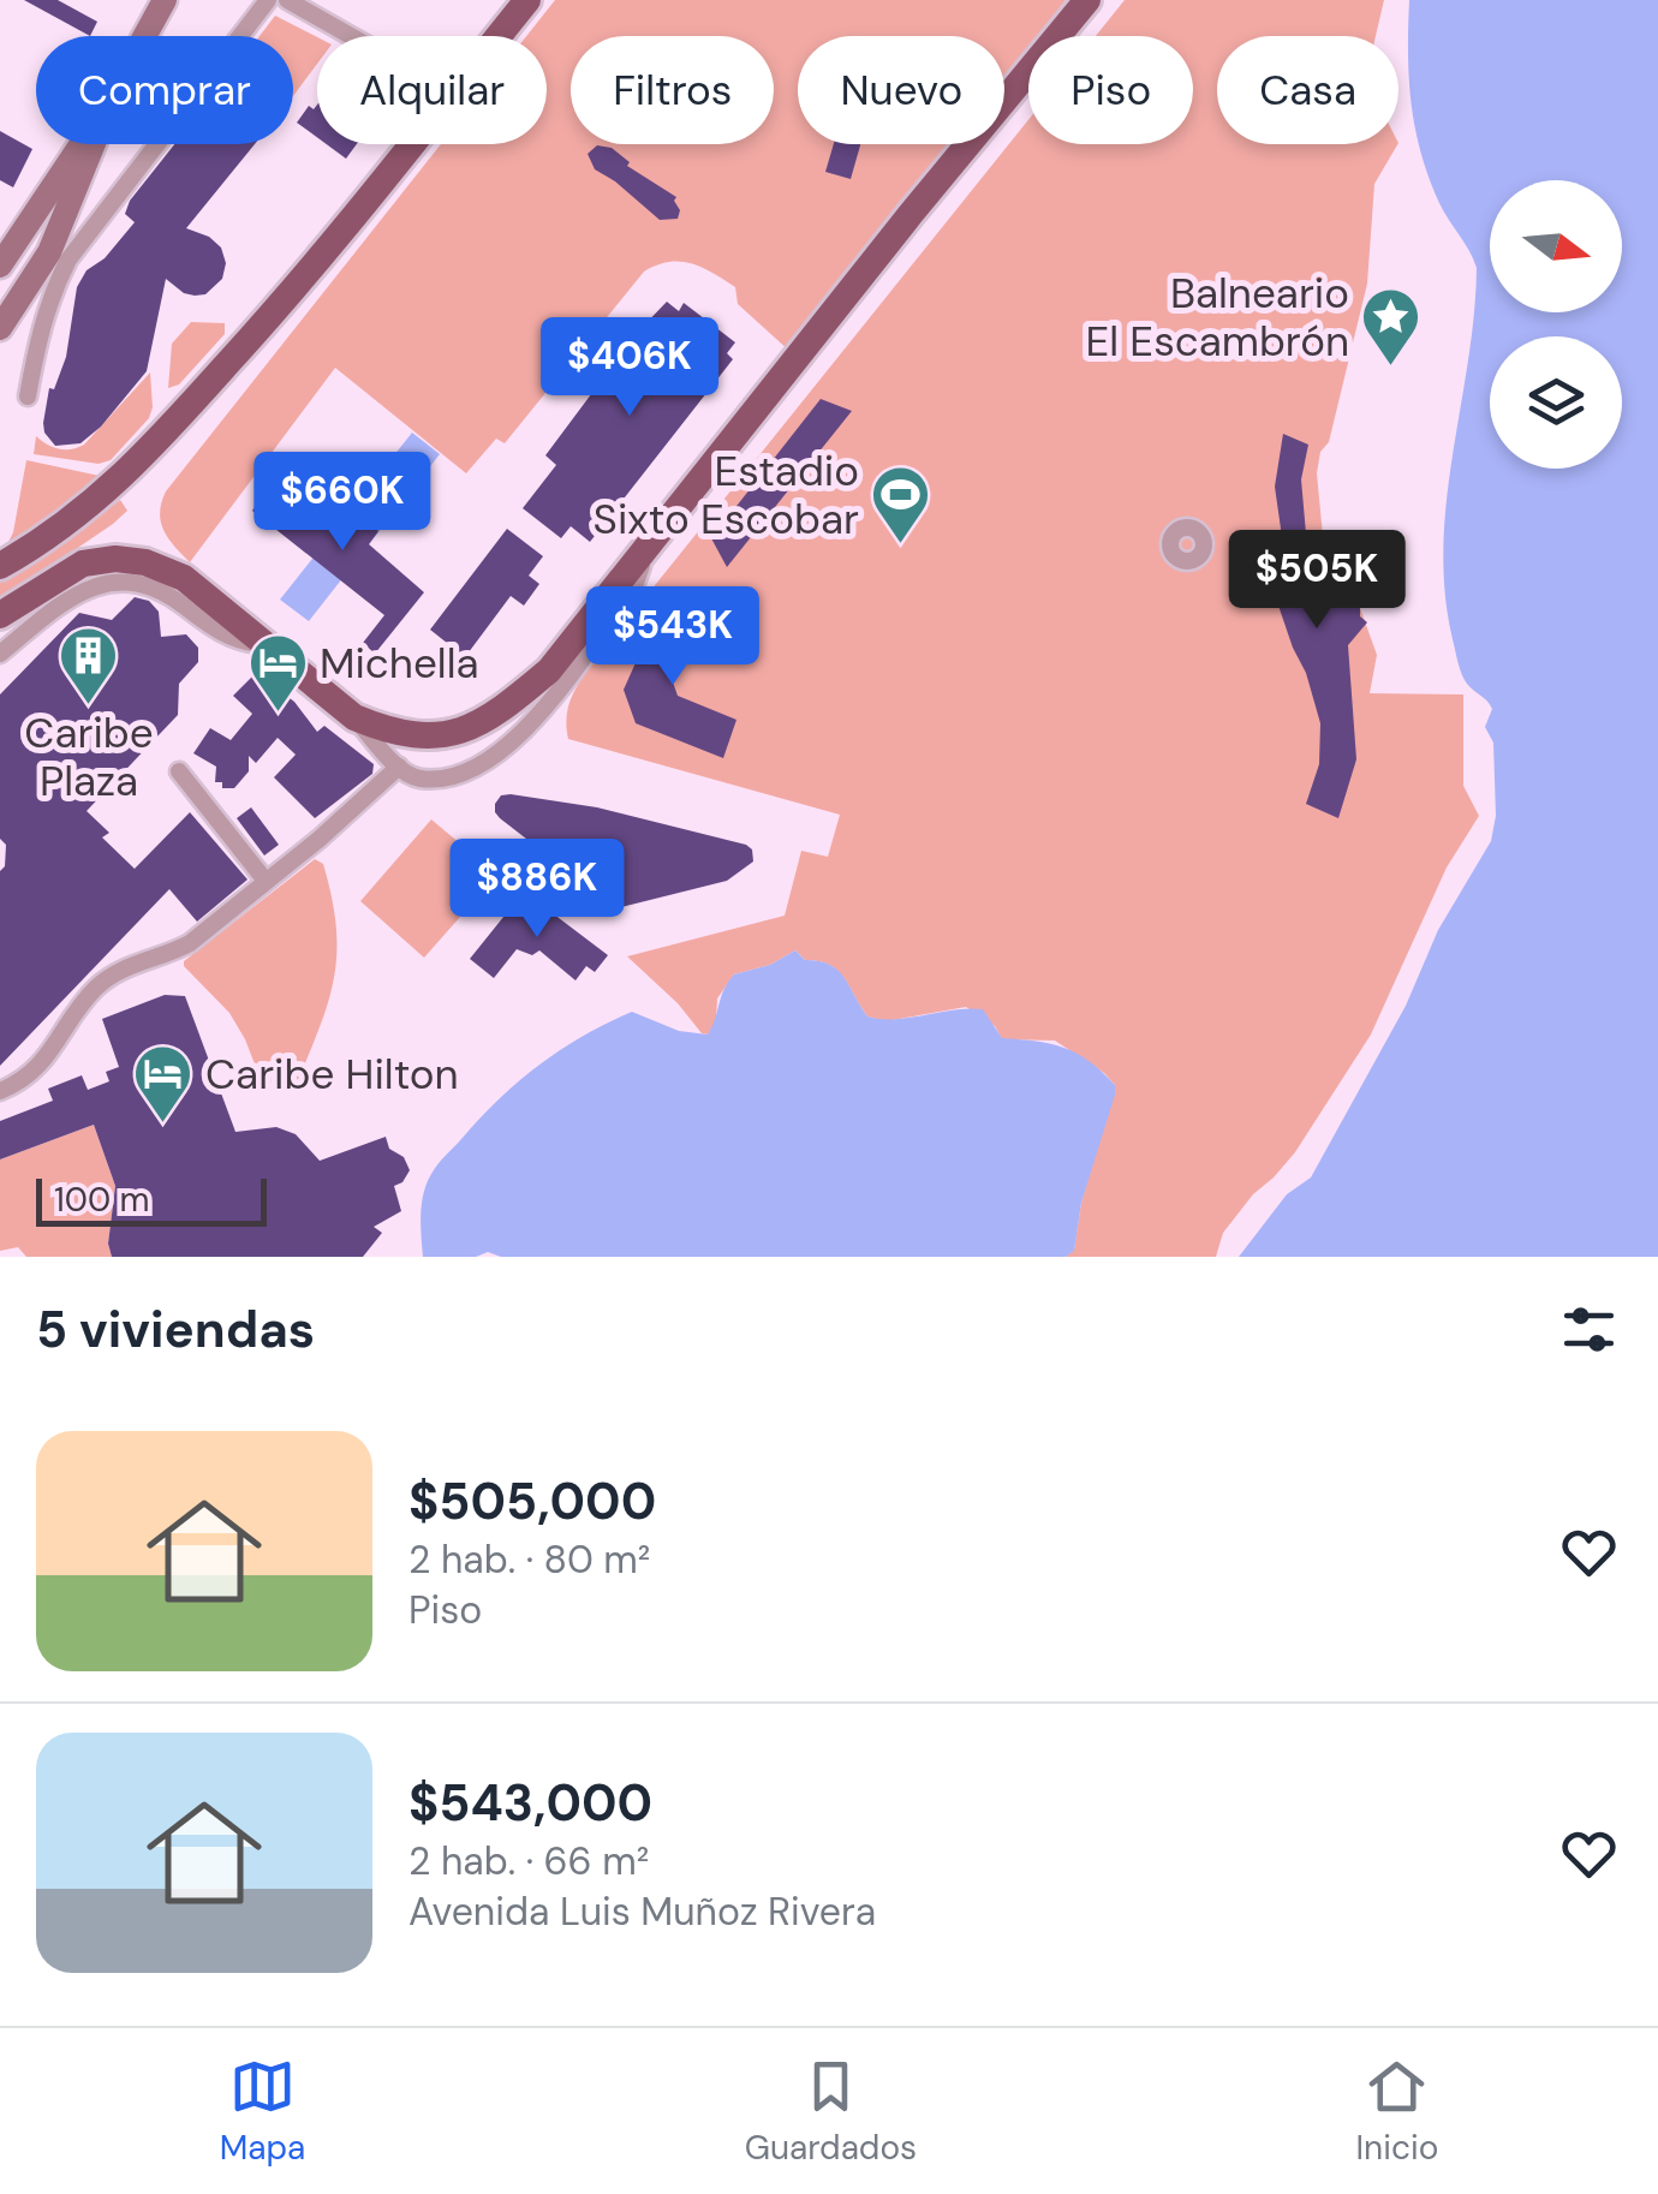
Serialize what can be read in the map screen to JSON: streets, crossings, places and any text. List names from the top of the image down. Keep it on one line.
{"places":{"place":["Balneario El Escambrón"],"sports":["Estadio Sixto Escobar"],"building":["Caribe Plaza"],"hotel":["Michella","Caribe Hilton"]},"scale_bar":"100 m","north":"right","page":{"chip":["Comprar","Alquilar","Filtros","Nuevo","Piso","Casa"],"price":["$406K","$660K","$505K","$543K","$886K"],"scale":"100 m","heading":"5 viviendas","list":[{"name":"$505,000","note":"2 hab. · 80 m² · Piso"},{"name":"$543,000","note":"2 hab. · 66 m² · Avenida Luis Muñoz Rivera"}],"tabs":["Mapa","Guardados","Inicio"]}}
